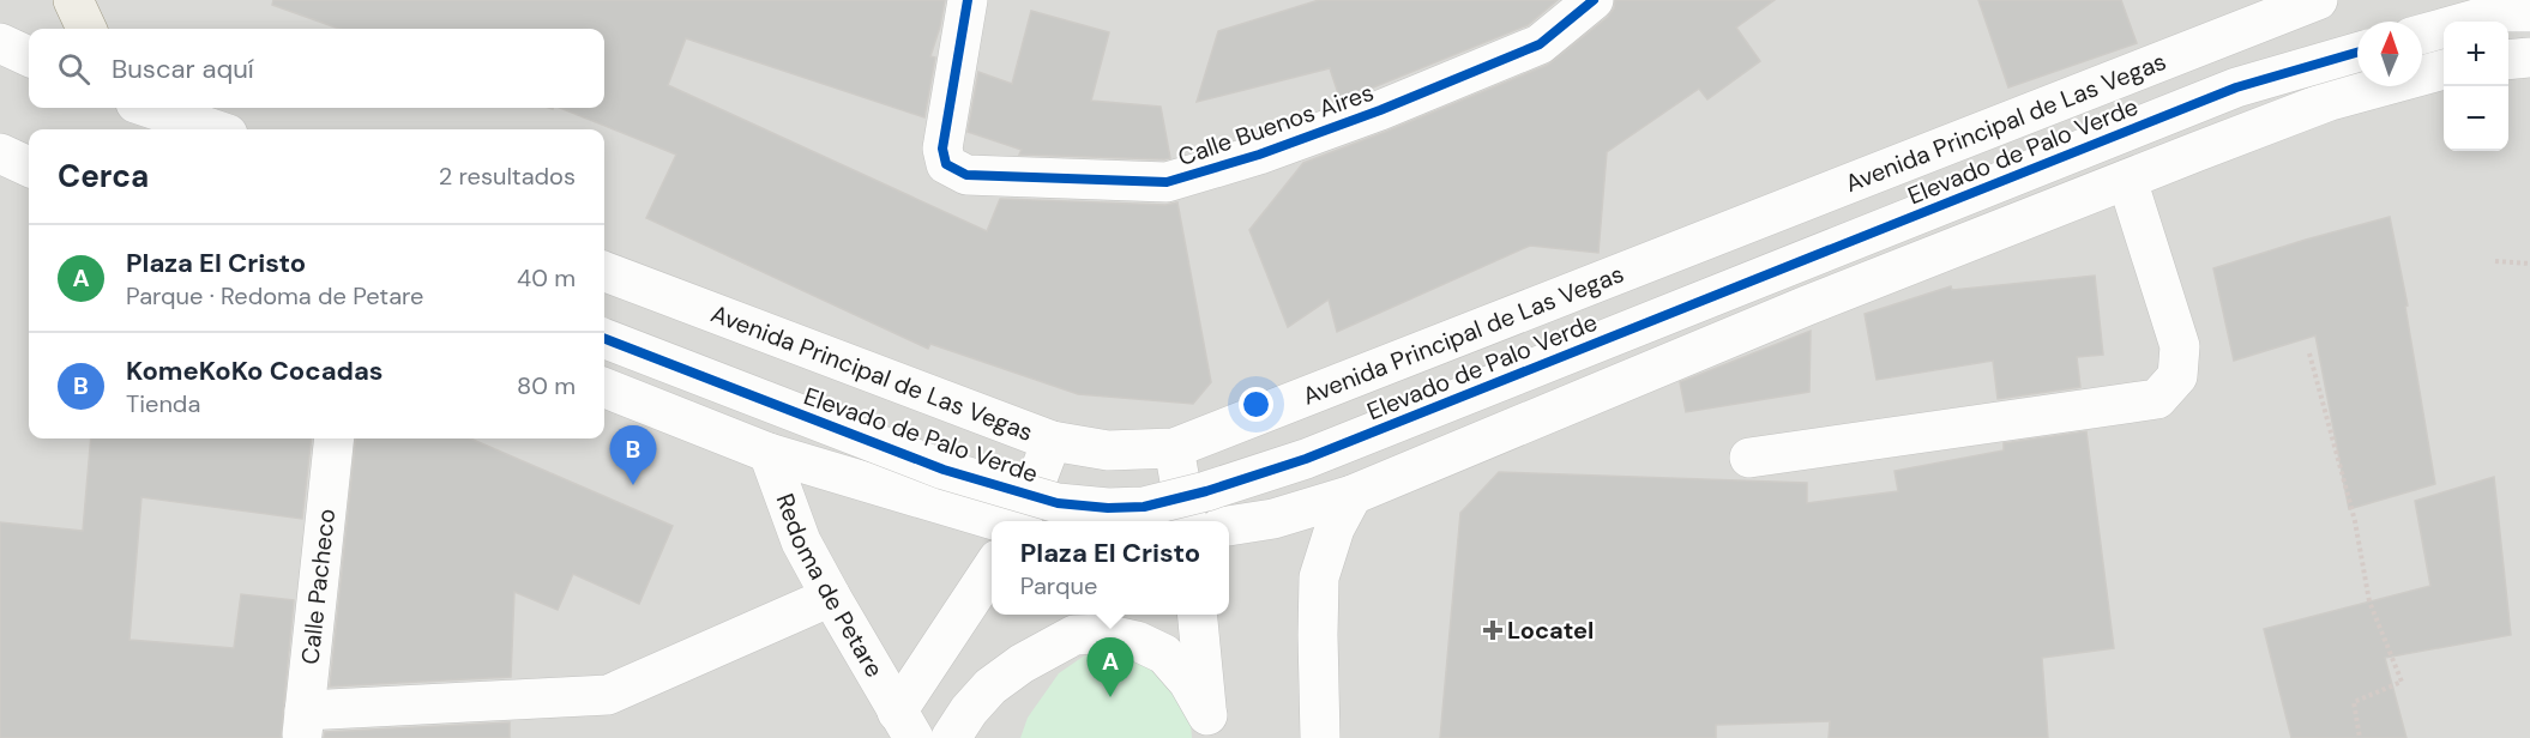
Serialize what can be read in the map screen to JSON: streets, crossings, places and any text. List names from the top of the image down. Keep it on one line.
{"streets":{"street":["Avenida Principal de Las Vegas","Calle Buenos Aires","Elevado de Palo Verde","Redoma de Petare","Calle Pacheco"]},"places":{"health":["Locatel"]},"north":"top","page":{"map_buttons":["+","−"],"search":"Buscar aquí","heading":["Cerca","2 resultados"],"list":[{"mark":"A","name":"Plaza El Cristo","note":"Parque · Redoma de Petare","value":"40 m"},{"mark":"B","name":"KomeKoKo Cocadas","note":"Tienda","value":"80 m"}],"pins":["B","A"],"popup":["Plaza El Cristo","Parque"]}}
